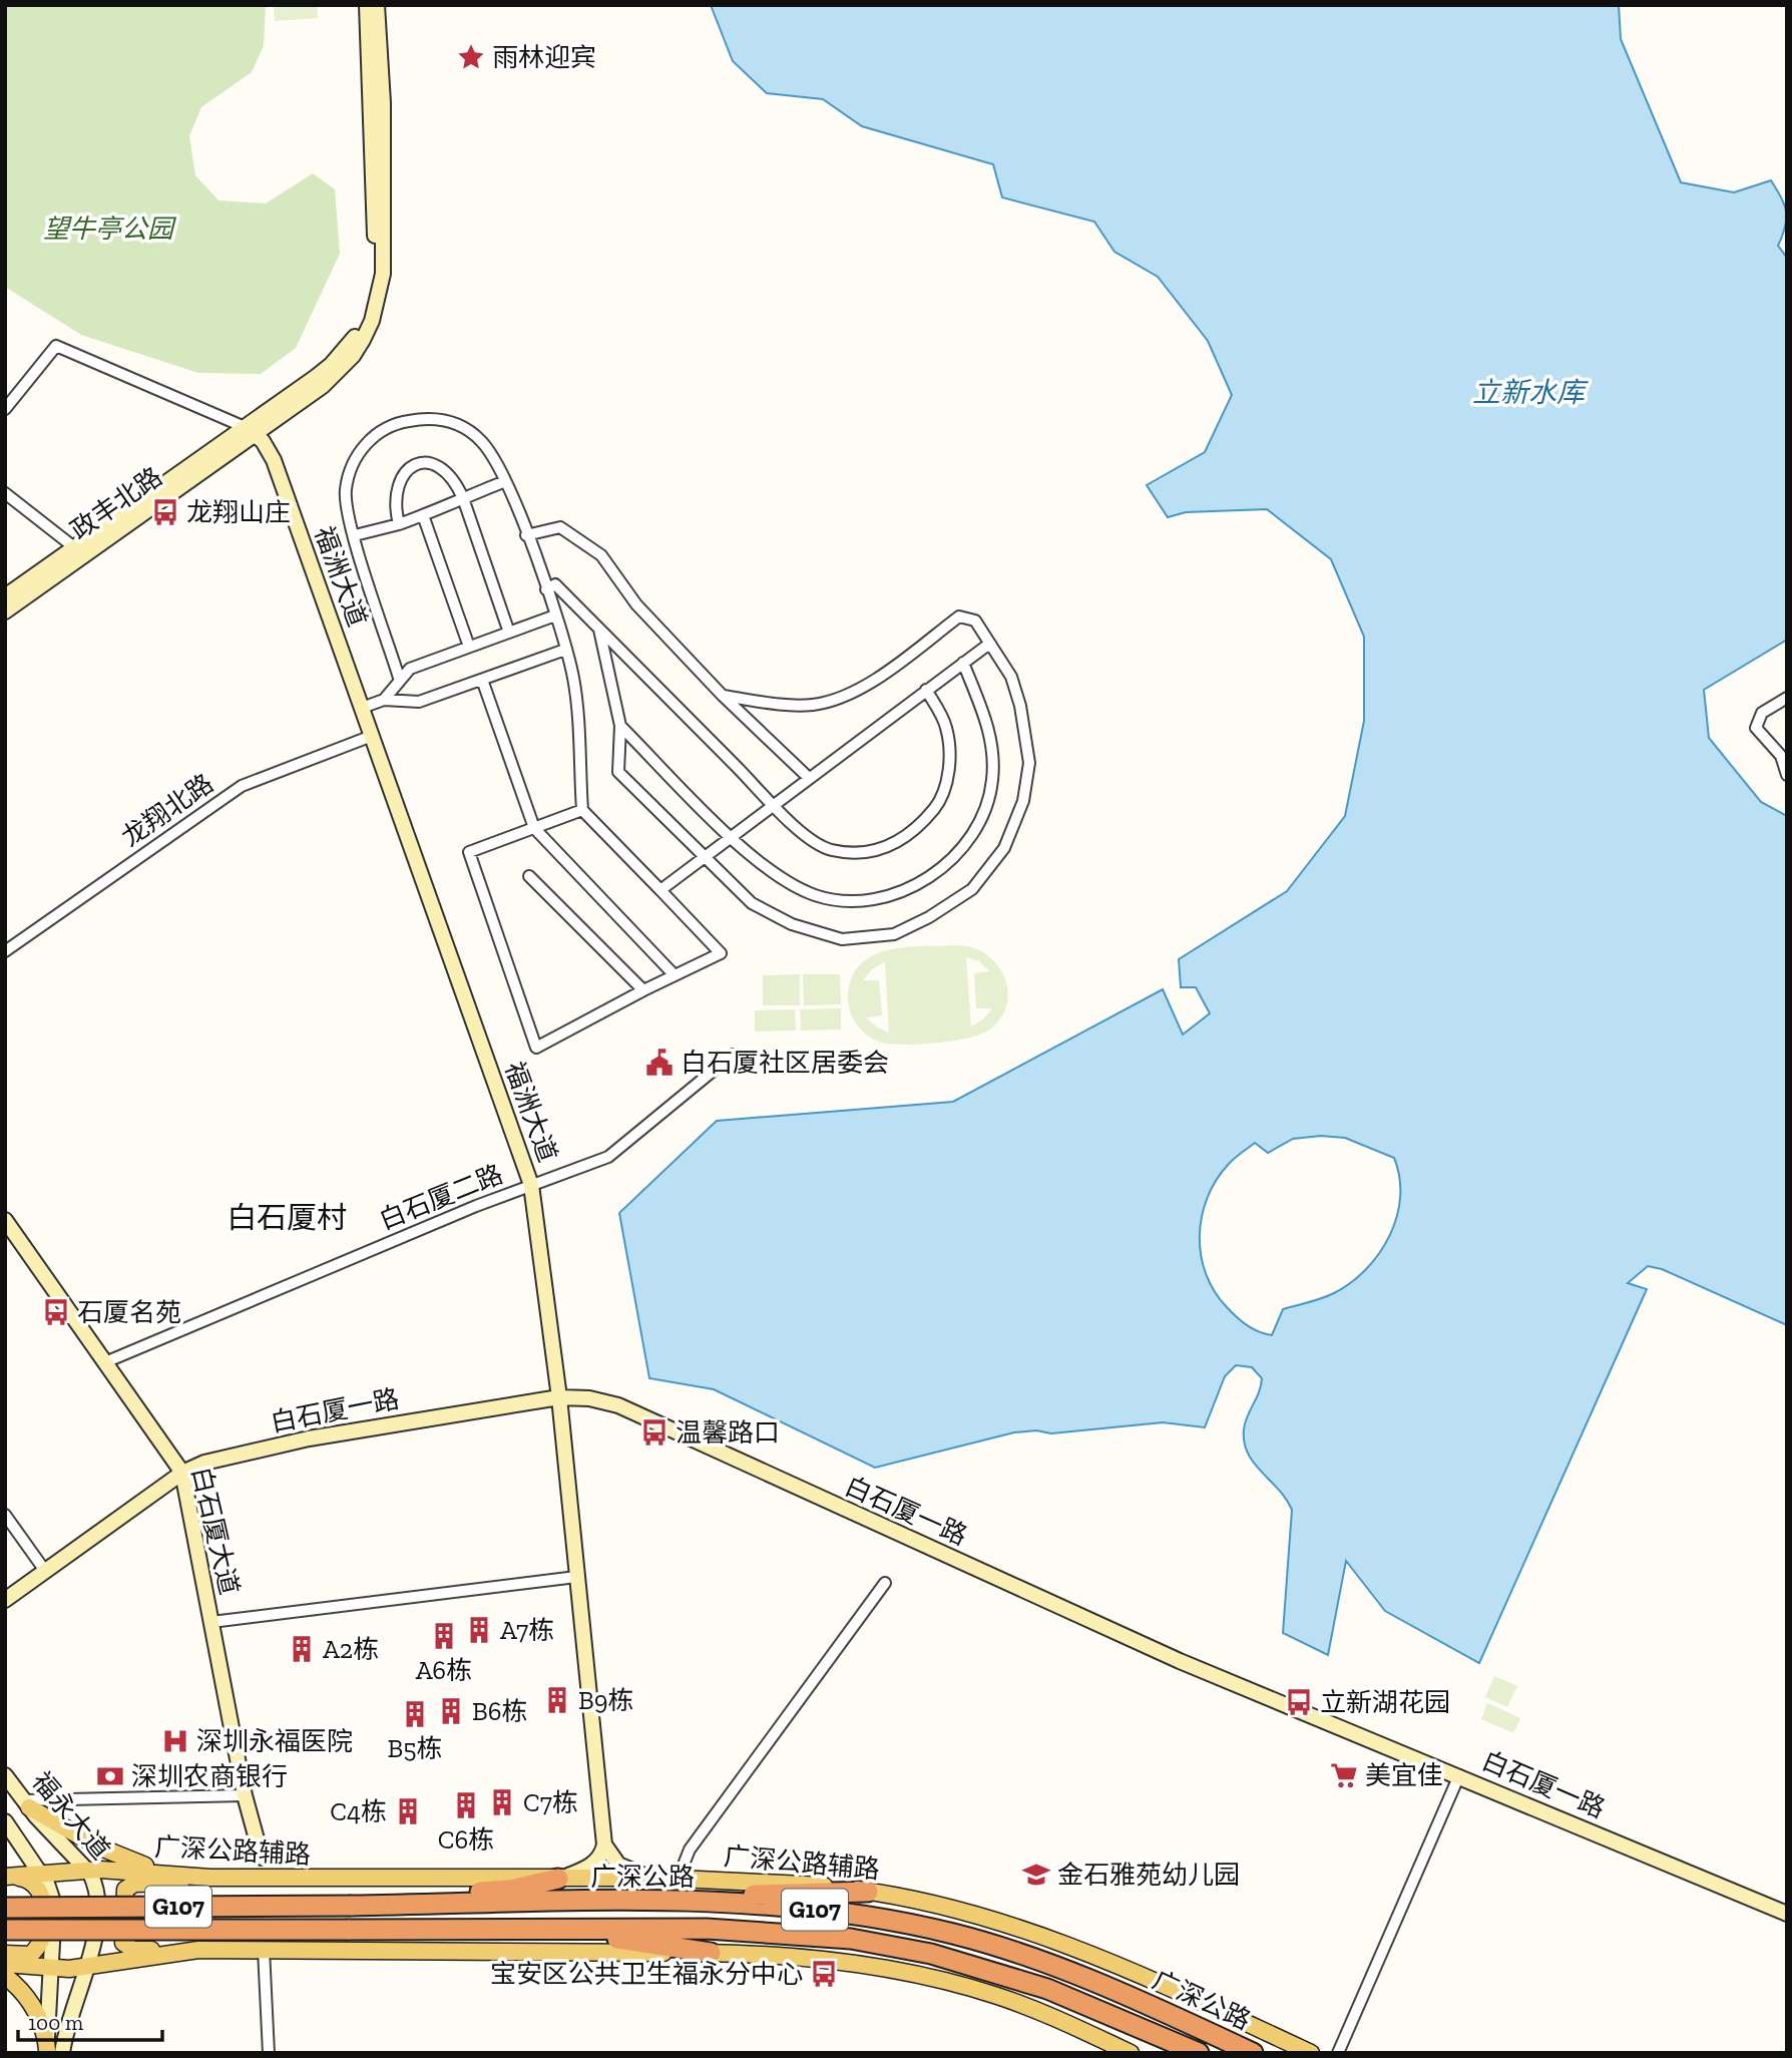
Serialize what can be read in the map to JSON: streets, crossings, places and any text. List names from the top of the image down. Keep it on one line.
{"streets":{"highway":["广深公路","G107"],"main road":["广深公路辅路"],"street":["政丰北路","福洲大道","龙翔北路","白石厦二路","白石厦一路","白石厦大道","福永大道"]},"crossings":[["政丰北路","福洲大道"],["福洲大道","龙翔北路"],["福洲大道","白石厦二路"],["福洲大道","白石厦一路"],["白石厦二路","白石厦大道"],["白石厦一路","白石厦大道"],["福永大道","广深公路辅路"]],"districts":["白石厦村"],"water":["立新水库"],"parks":["望牛亭公园"],"places":{"place":["雨林迎宾"],"bus stop":["龙翔山庄","石厦名苑","温馨路口","立新湖花园","宝安区公共卫生福永分中心"],"public building":["白石厦社区居委会"],"building":["A7栋","A6栋","A2栋","B9栋","B6栋","B5栋","C7栋","C6栋","C4栋"],"hospital":["深圳永福医院"],"supermarket":["美宜佳"],"bank":["深圳农商银行"],"school or university":["金石雅苑幼儿园"]},"scale_bar":"100 m"}
